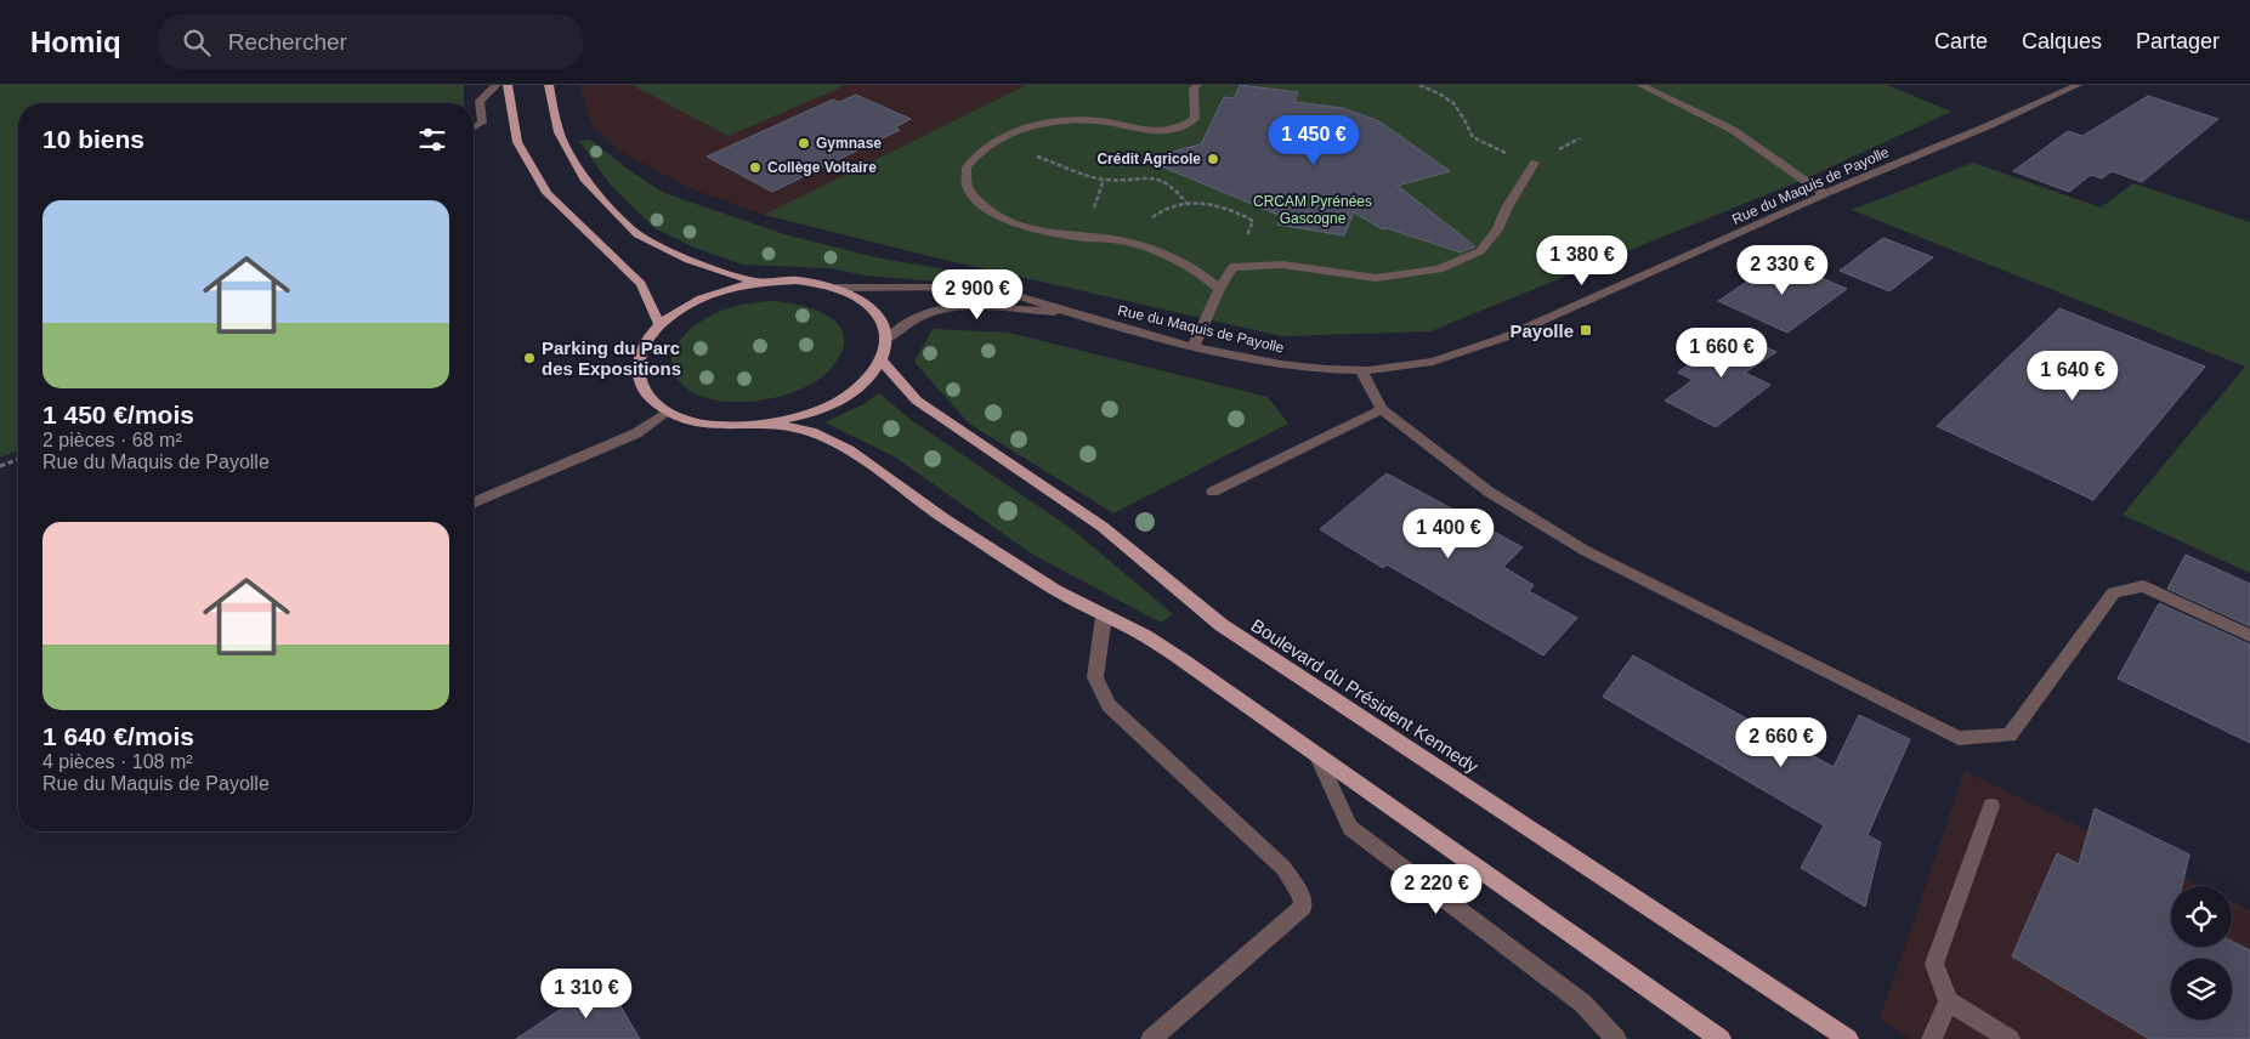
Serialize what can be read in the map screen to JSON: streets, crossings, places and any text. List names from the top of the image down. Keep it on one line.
{"streets":{"main road":["Boulevard du Président Kennedy"],"street":["Rue du Maquis de Payolle"]},"crossings":[["Rue du Maquis de Payolle","Boulevard du Président Kennedy"]],"parks":["CRCAM Pyrénées Gascogne"],"places":{"other":["Gymnase","Crédit Agricole","Collège Voltaire","Parking du Parc des Expositions"],"transit":["Payolle"]},"page":{"header":"Homiq","search":"Rechercher","nav":["Carte","Calques","Partager"],"heading":"10 biens","price":["1 450 €","1 380 €","2 330 €","2 900 €","1 660 €","1 640 €","1 400 €","2 660 €","2 220 €","1 310 €"],"list":[{"name":"1 450 €/mois","note":"2 pièces · 68 m² · Rue du Maquis de Payolle"},{"name":"1 640 €/mois","note":"4 pièces · 108 m² · Rue du Maquis de Payolle"}]}}
